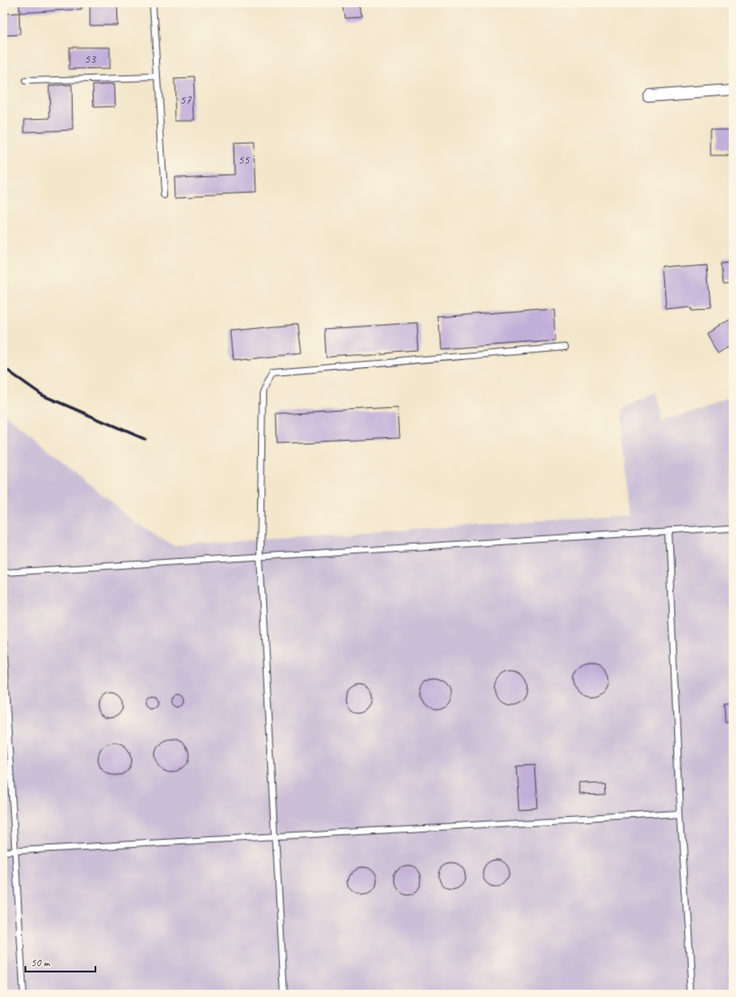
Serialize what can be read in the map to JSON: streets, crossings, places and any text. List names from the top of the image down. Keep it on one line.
{"house_numbers":["53","57","55"],"scale_bar":"50 m"}
